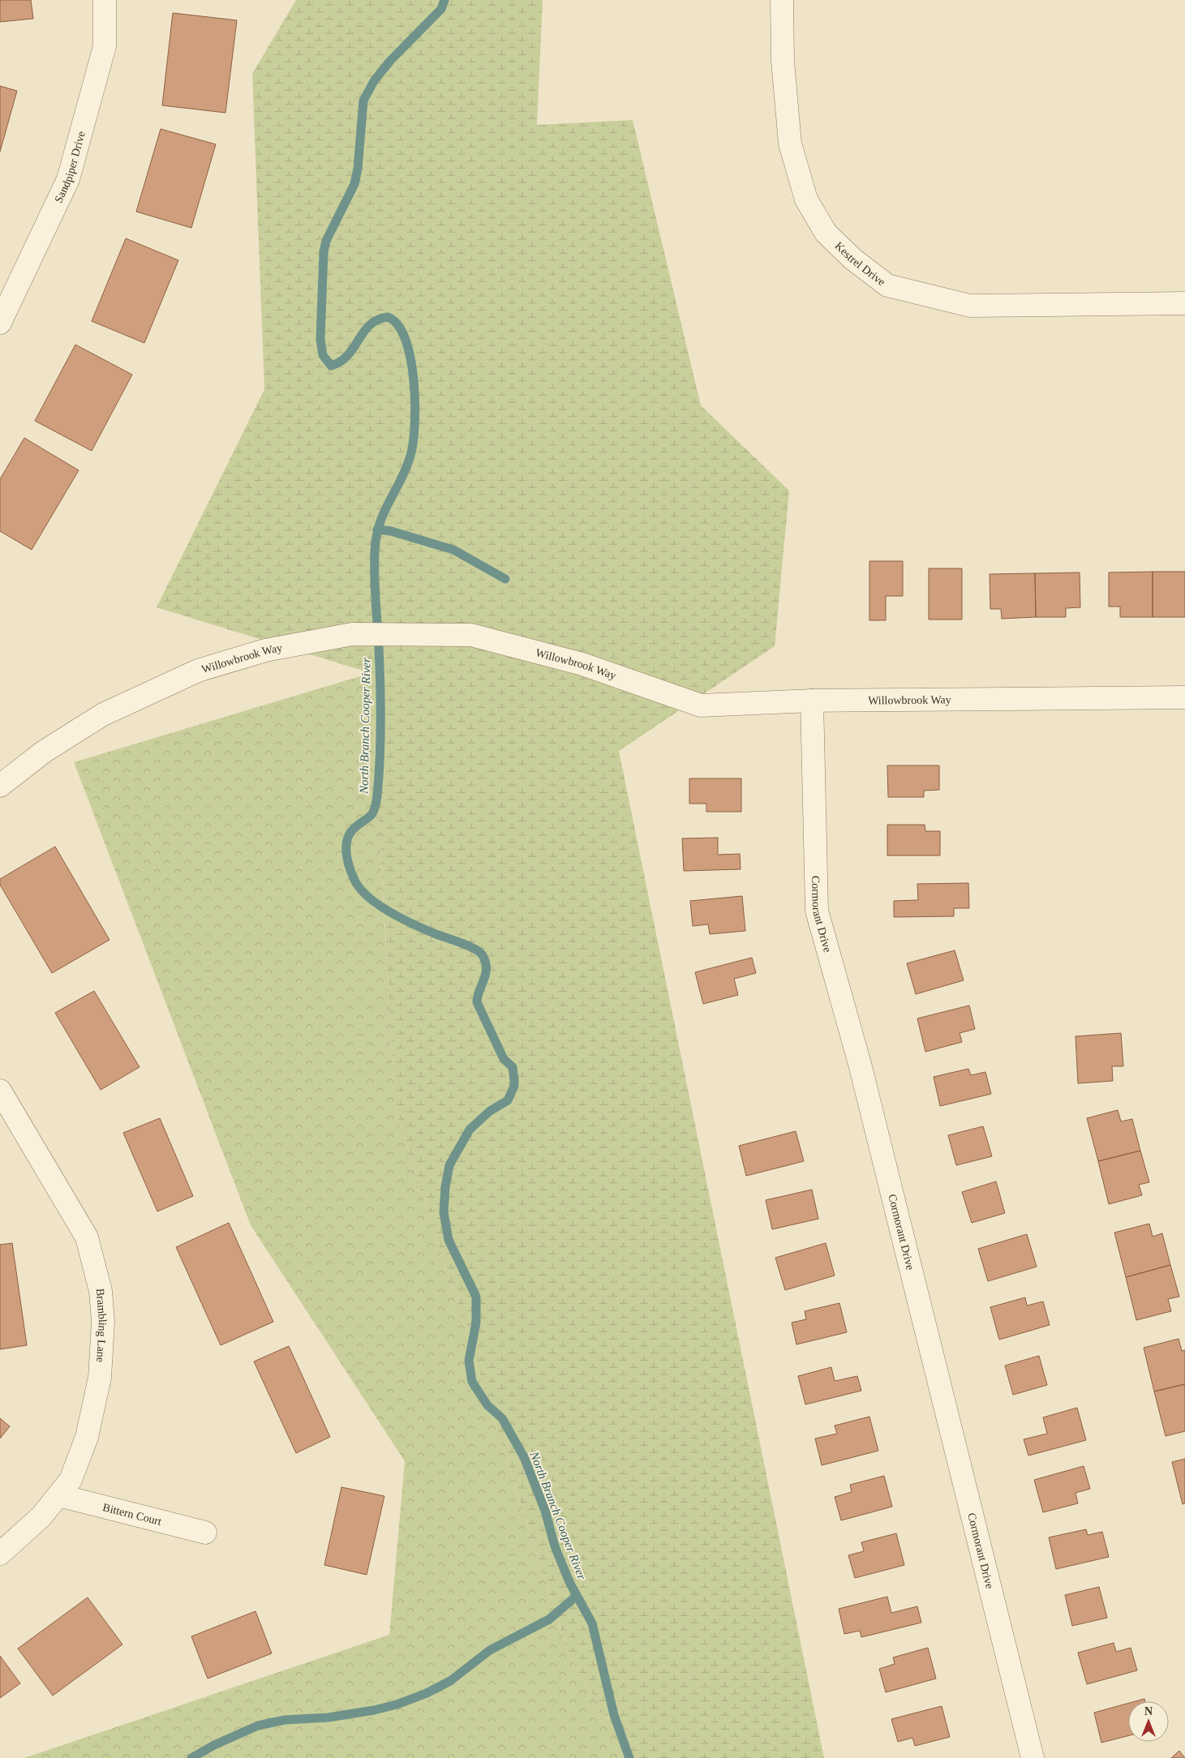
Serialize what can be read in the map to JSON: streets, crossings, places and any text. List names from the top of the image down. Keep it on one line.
{"streets":{"street":["Sandpiper Drive","Kestrel Drive","Willowbrook Way","Cormorant Drive","Brambling Lane","Bittern Court"]},"crossings":[["Willowbrook Way","Cormorant Drive"],["Brambling Lane","Bittern Court"]],"water":["North Branch Cooper River"],"north":"top"}
